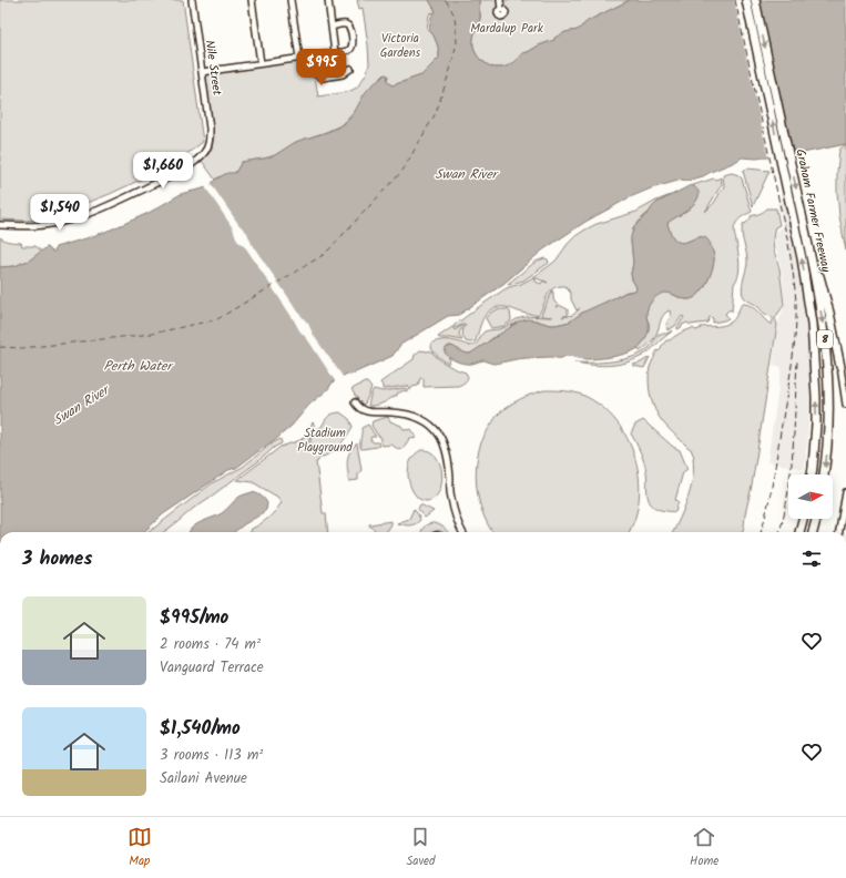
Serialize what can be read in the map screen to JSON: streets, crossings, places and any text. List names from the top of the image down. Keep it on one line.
{"streets":{"highway":["Graham Farmer Freeway","8"],"street":["Nile Street"]},"water":["Swan River","Perth Water"],"parks":["Mardalup Park","Victoria Gardens","Stadium Playground"],"north":"right","page":{"price":["$995","$1,660","$1,540"],"heading":"3 homes","list":[{"name":"$995/mo","note":"2 rooms · 74 m² · Vanguard Terrace"},{"name":"$1,540/mo","note":"3 rooms · 113 m² · Sailani Avenue"}],"tabs":["Map","Saved","Home"]}}
